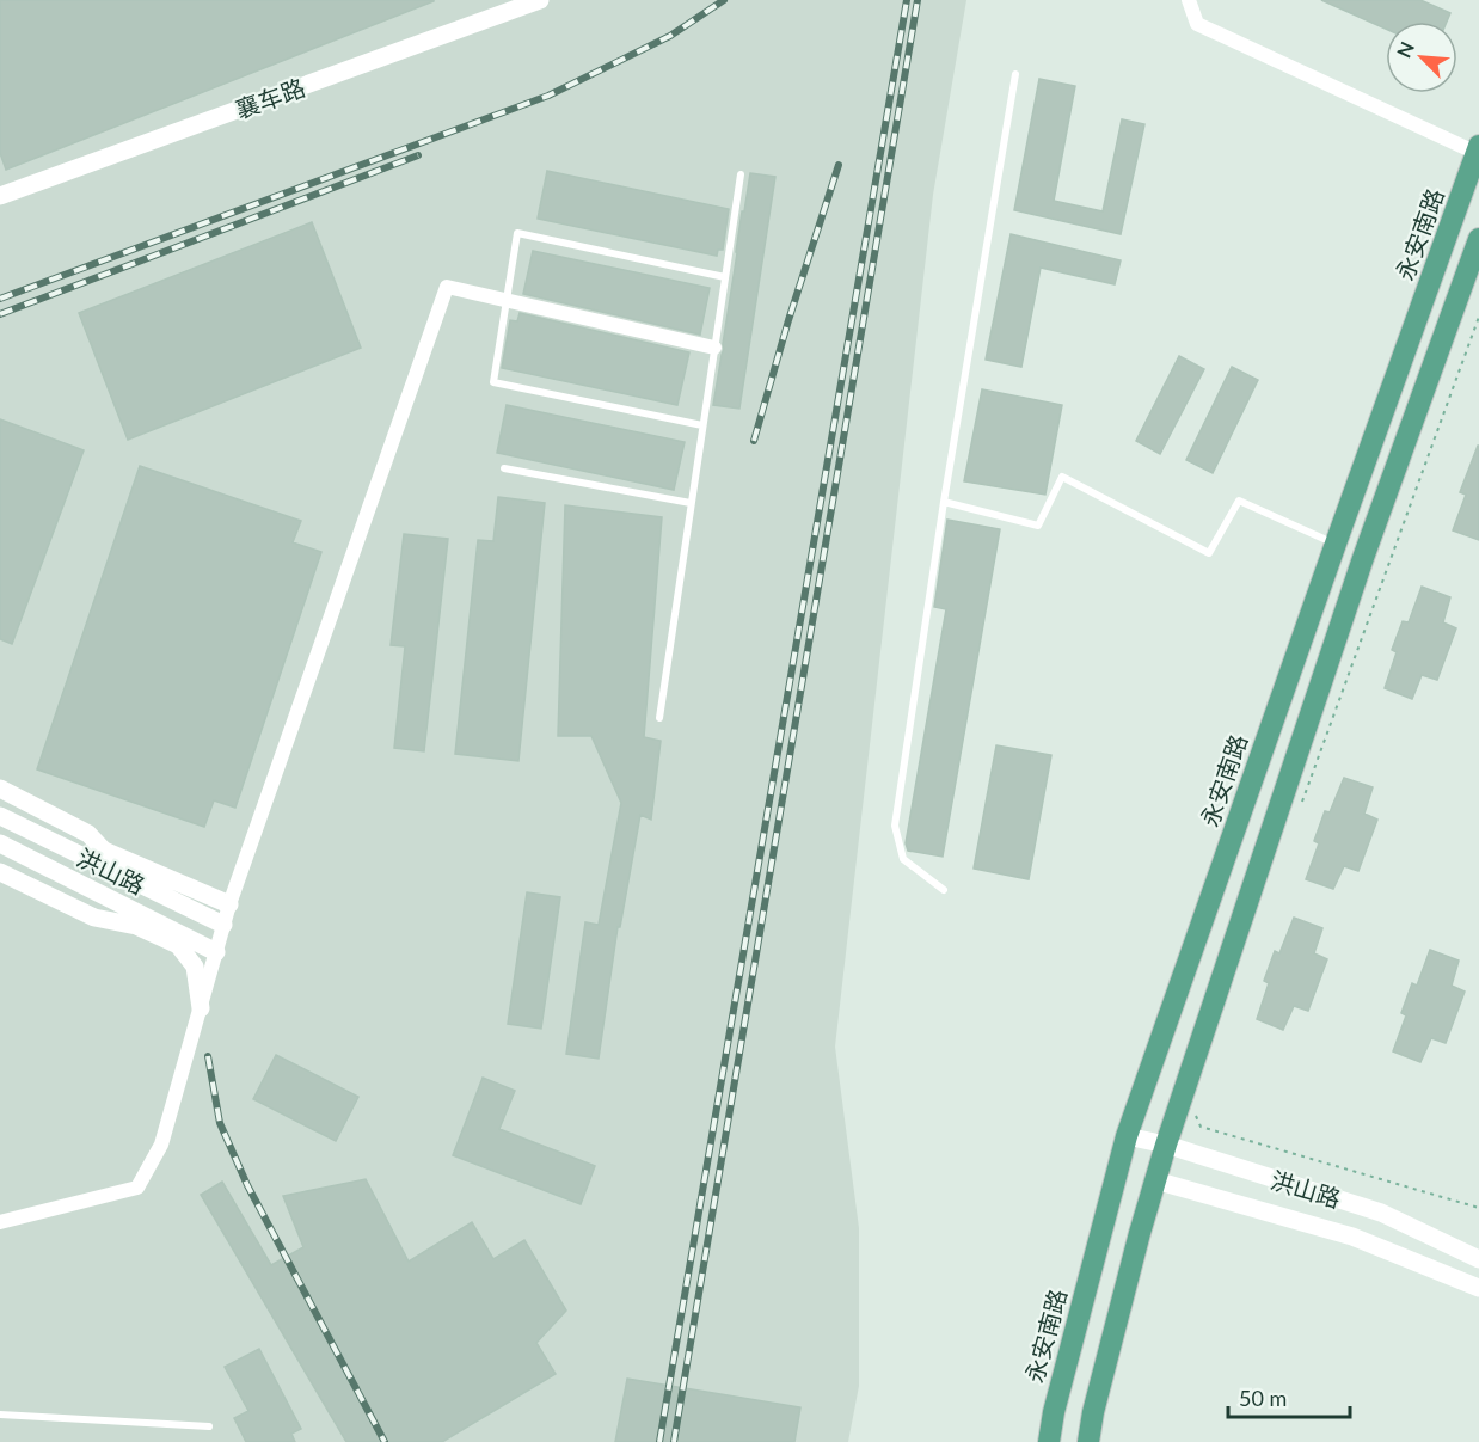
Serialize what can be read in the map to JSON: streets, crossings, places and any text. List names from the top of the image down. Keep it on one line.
{"streets":{"main road":["永安南路"],"street":["襄车路","洪山路"]},"crossings":[["永安南路","洪山路"]],"scale_bar":"50 m","north":"top left"}
